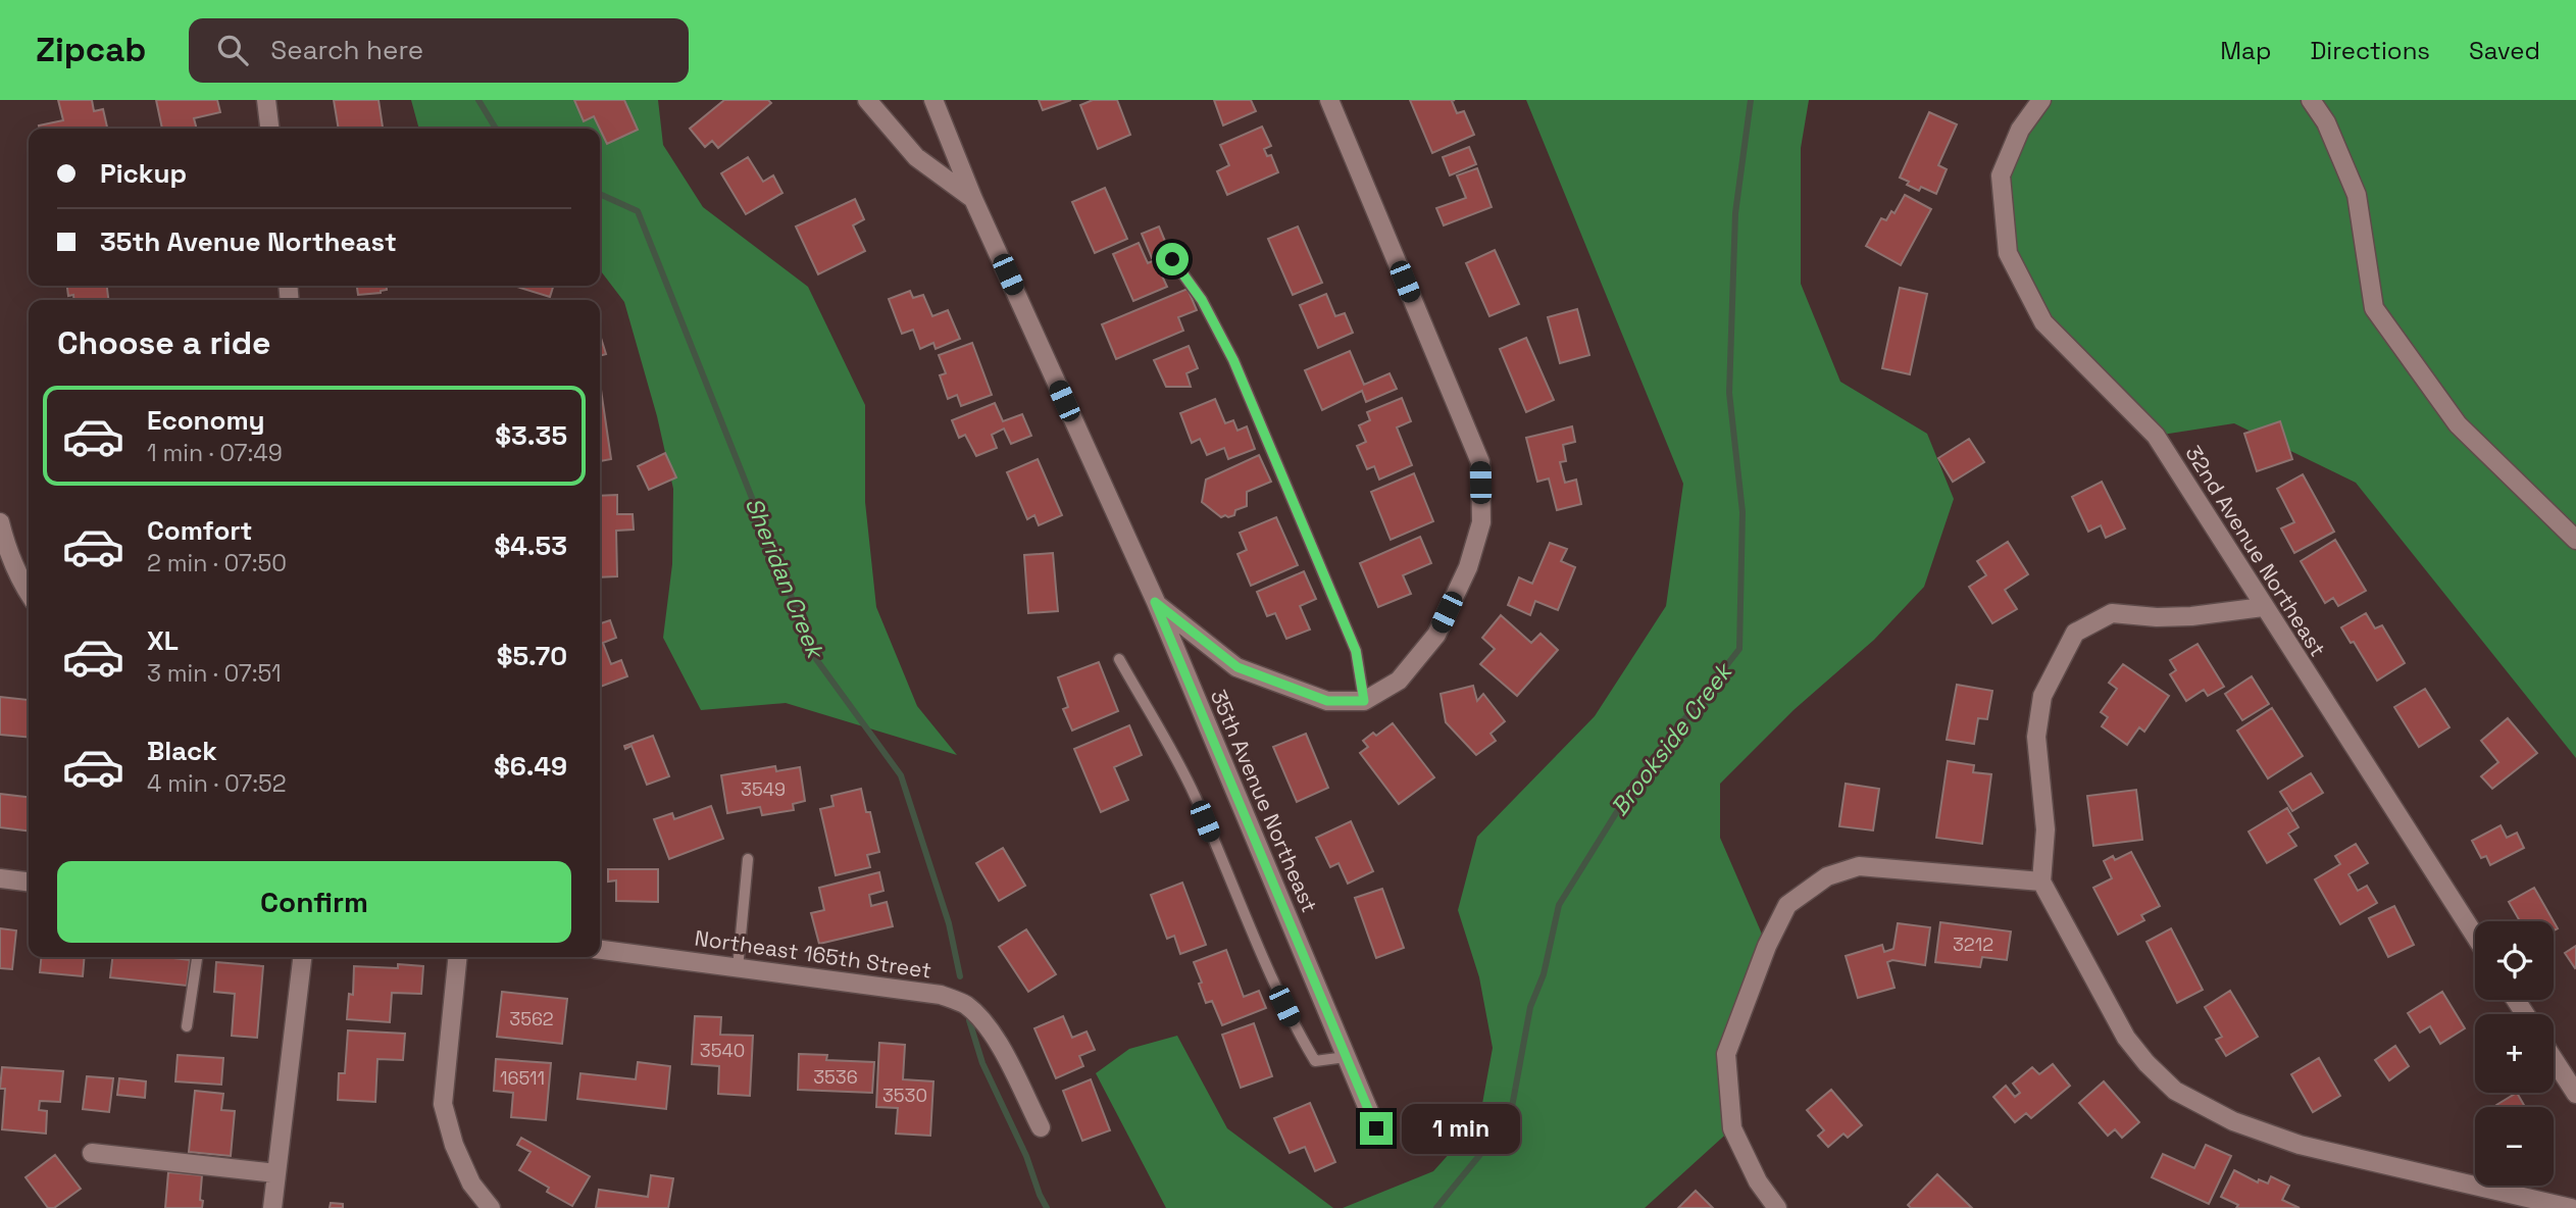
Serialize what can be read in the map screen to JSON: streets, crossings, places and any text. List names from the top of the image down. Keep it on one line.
{"streets":{"street":["32nd Avenue Northeast","35th Avenue Northeast","Northeast 165th Street"]},"water":["Sheridan Creek","Brookside Creek"],"house_numbers":["3549","3212","3562","3540","3536","16511","3530"],"page":{"header":"Zipcab","search":"Search here","nav":["Map","Directions","Saved"],"banner":["Pickup","35th Avenue Northeast"],"heading":"Choose a ride","list":[{"name":"Economy","note":"1 min · 07:49","value":"$3.35"},{"name":"Comfort","note":"2 min · 07:50","value":"$4.53"},{"name":"XL","note":"3 min · 07:51","value":"$5.70"},{"name":"Black","note":"4 min · 07:52","value":"$6.49"}],"buttons":"Confirm","map_buttons":["+","−"],"bubble":"1 min"}}
